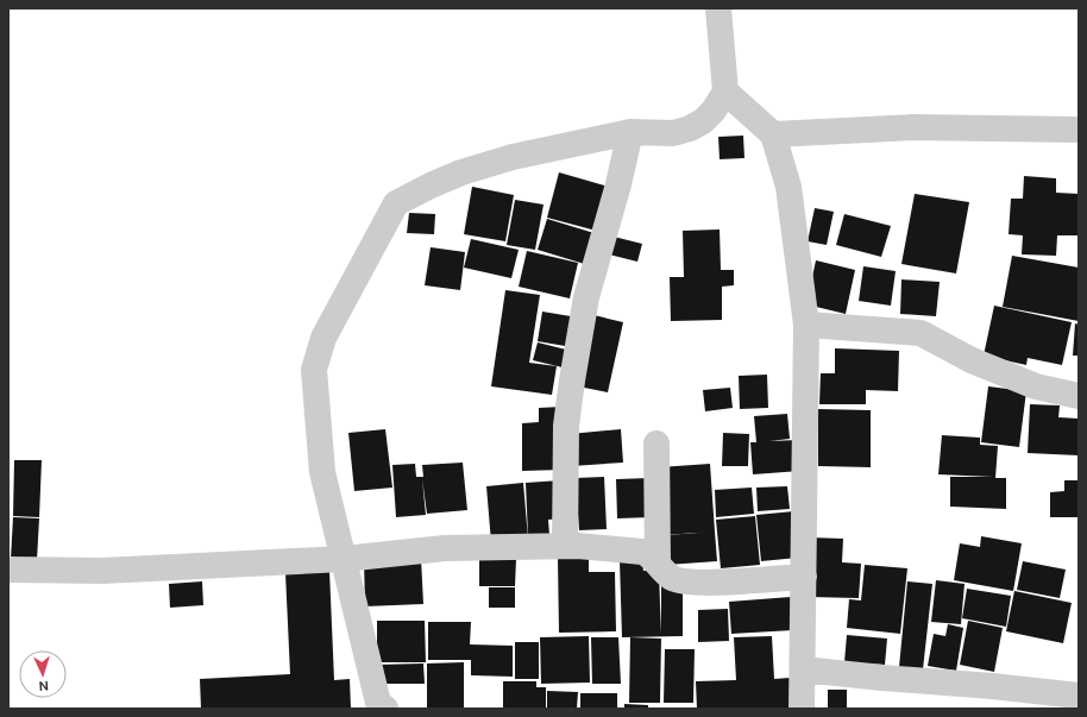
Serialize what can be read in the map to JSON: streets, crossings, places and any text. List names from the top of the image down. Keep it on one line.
{"north":"bottom"}
